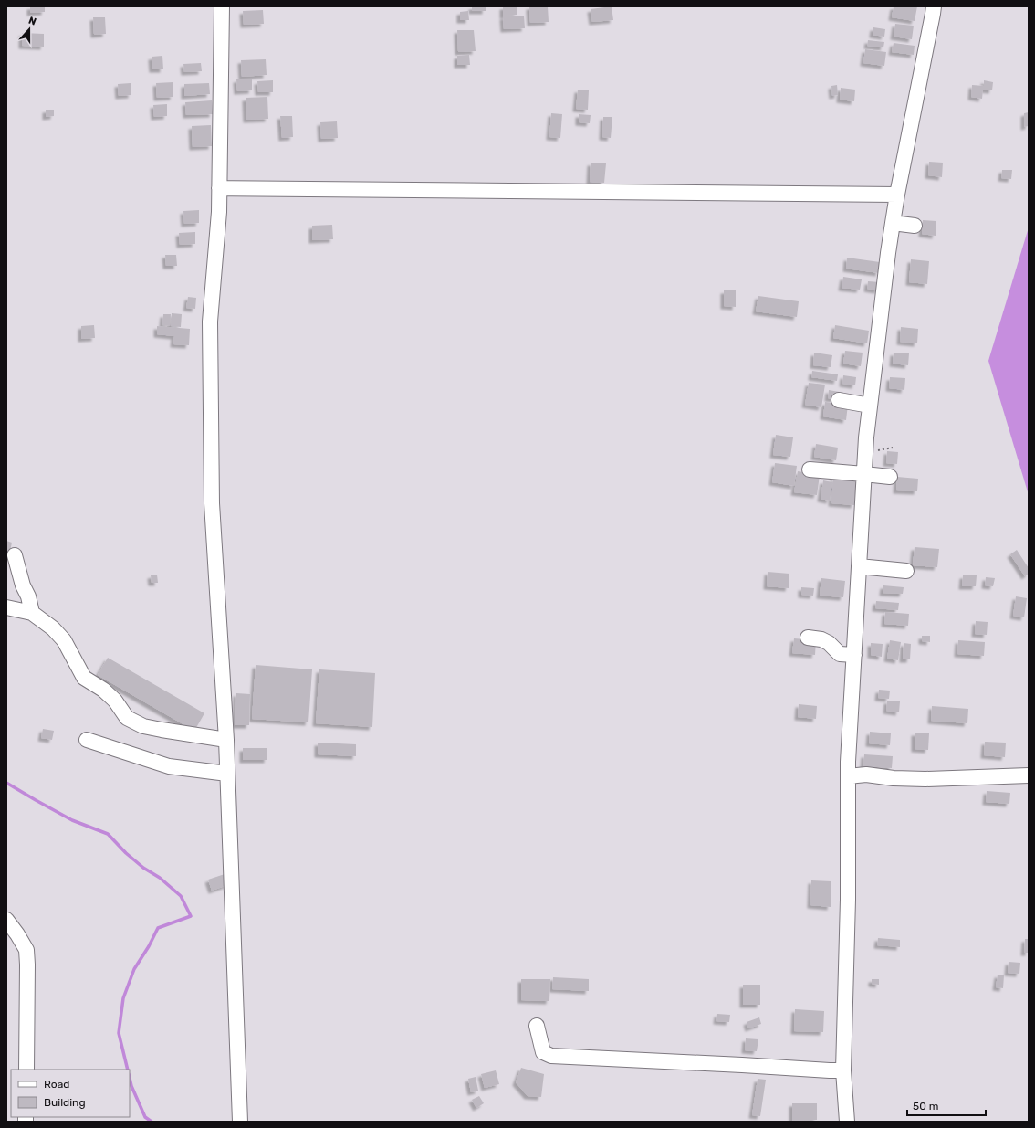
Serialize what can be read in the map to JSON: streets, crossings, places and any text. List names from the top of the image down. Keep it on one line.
{"legend":["Road","Building"],"scale_bar":"50 m","north":"top"}
